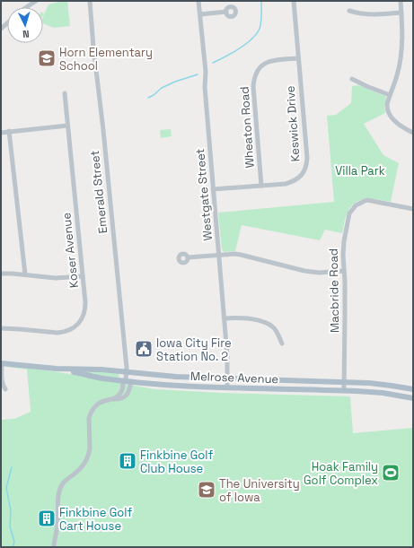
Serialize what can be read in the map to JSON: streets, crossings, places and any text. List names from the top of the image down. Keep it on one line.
{"streets":{"main road":["Melrose Avenue"],"street":["Keswick Drive","Wheaton Road","Emerald Street","Westgate Street","Koser Avenue","Macbride Road"]},"crossings":[["Keswick Drive","Wheaton Road"],["Keswick Drive","Westgate Street"],["Emerald Street","Melrose Avenue"],["Westgate Street","Melrose Avenue"],["Macbride Road","Melrose Avenue"]],"parks":["Villa Park"],"places":{"school or university":["Horn Elementary School","The University of Iowa"],"public building":["Iowa City Fire Station No. 2"],"building":["Finkbine Golf Club House","Finkbine Golf Cart House"],"sports":["Hoak Family Golf Complex"]},"north":"bottom"}
